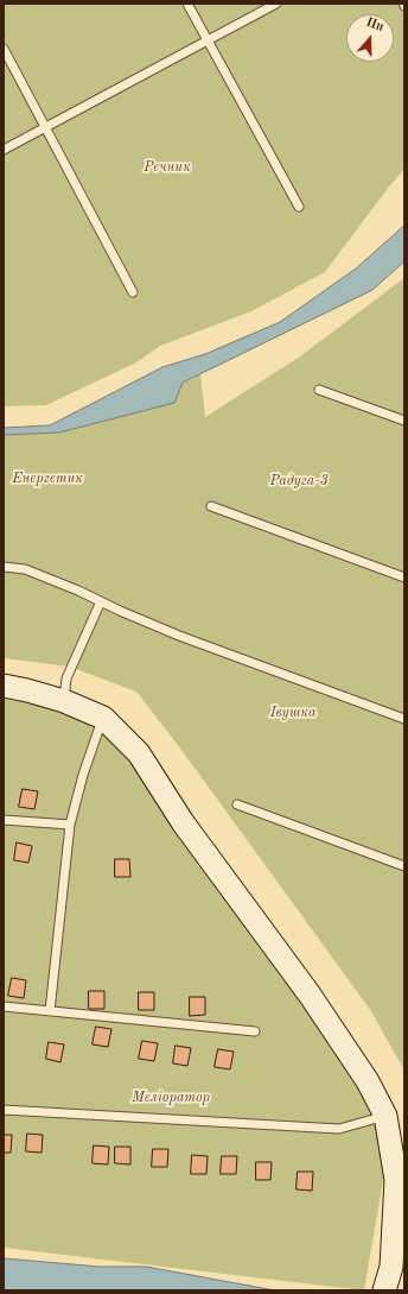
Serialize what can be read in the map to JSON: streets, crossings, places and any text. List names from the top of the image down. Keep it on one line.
{"parks":["Речник","Енергетик","Радуга-3","Івушка","Меліоратор"],"north":"top"}
